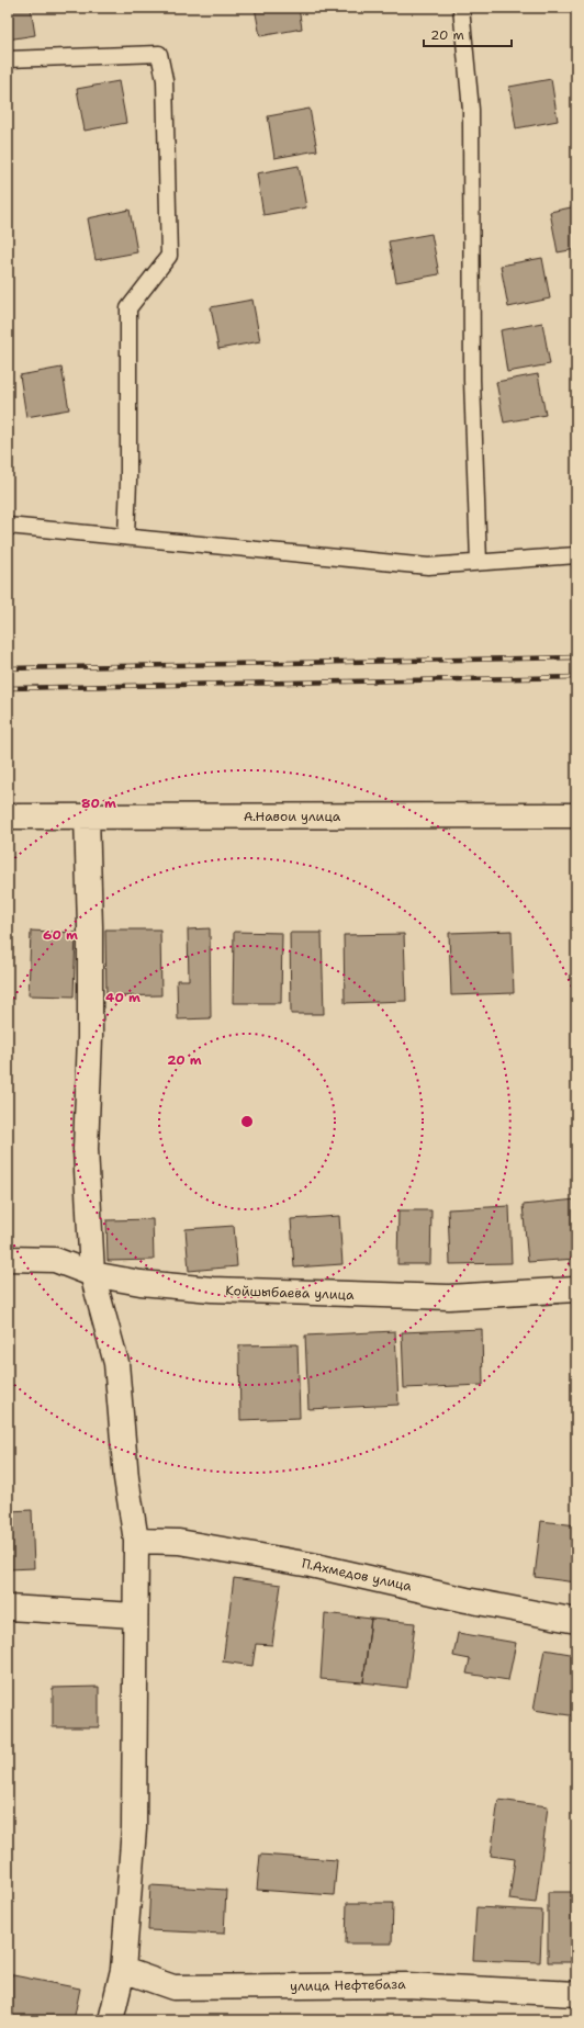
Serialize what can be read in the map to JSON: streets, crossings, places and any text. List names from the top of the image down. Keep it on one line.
{"streets":{"street":["А.Навои улица","Койшыбаева улица","П.Ахмедов улица","улица Нефтебаза"]},"scale_bar":"20 m","rings":["80 m","60 m","40 m","20 m"]}
